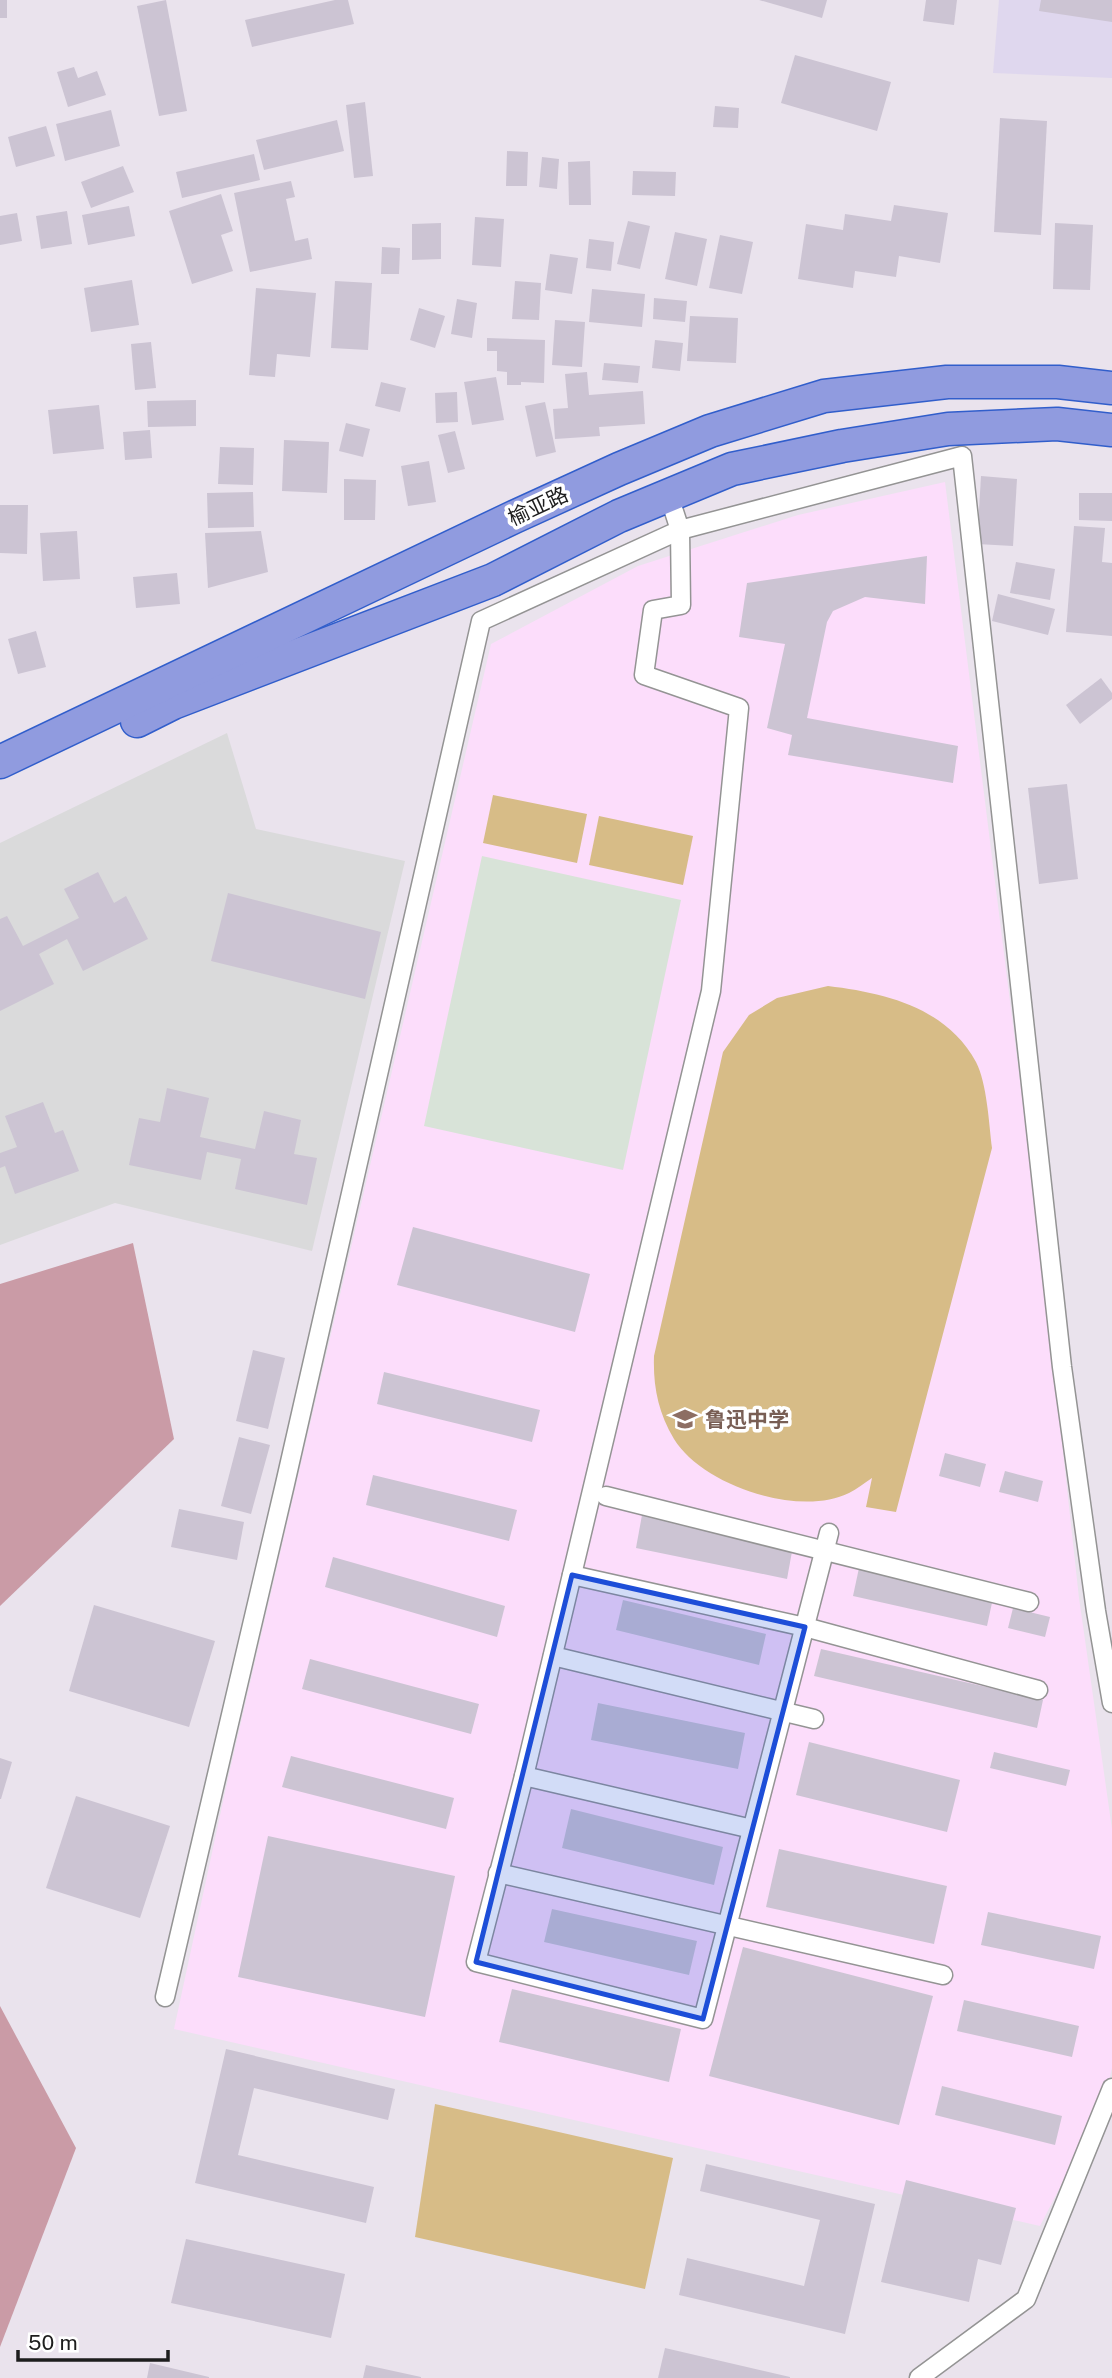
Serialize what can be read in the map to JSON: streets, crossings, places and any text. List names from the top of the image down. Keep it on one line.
{"streets":{"highway":["榆亚路"]},"places":{"school or university":["鲁迅中学"]},"scale_bar":"50 m"}
